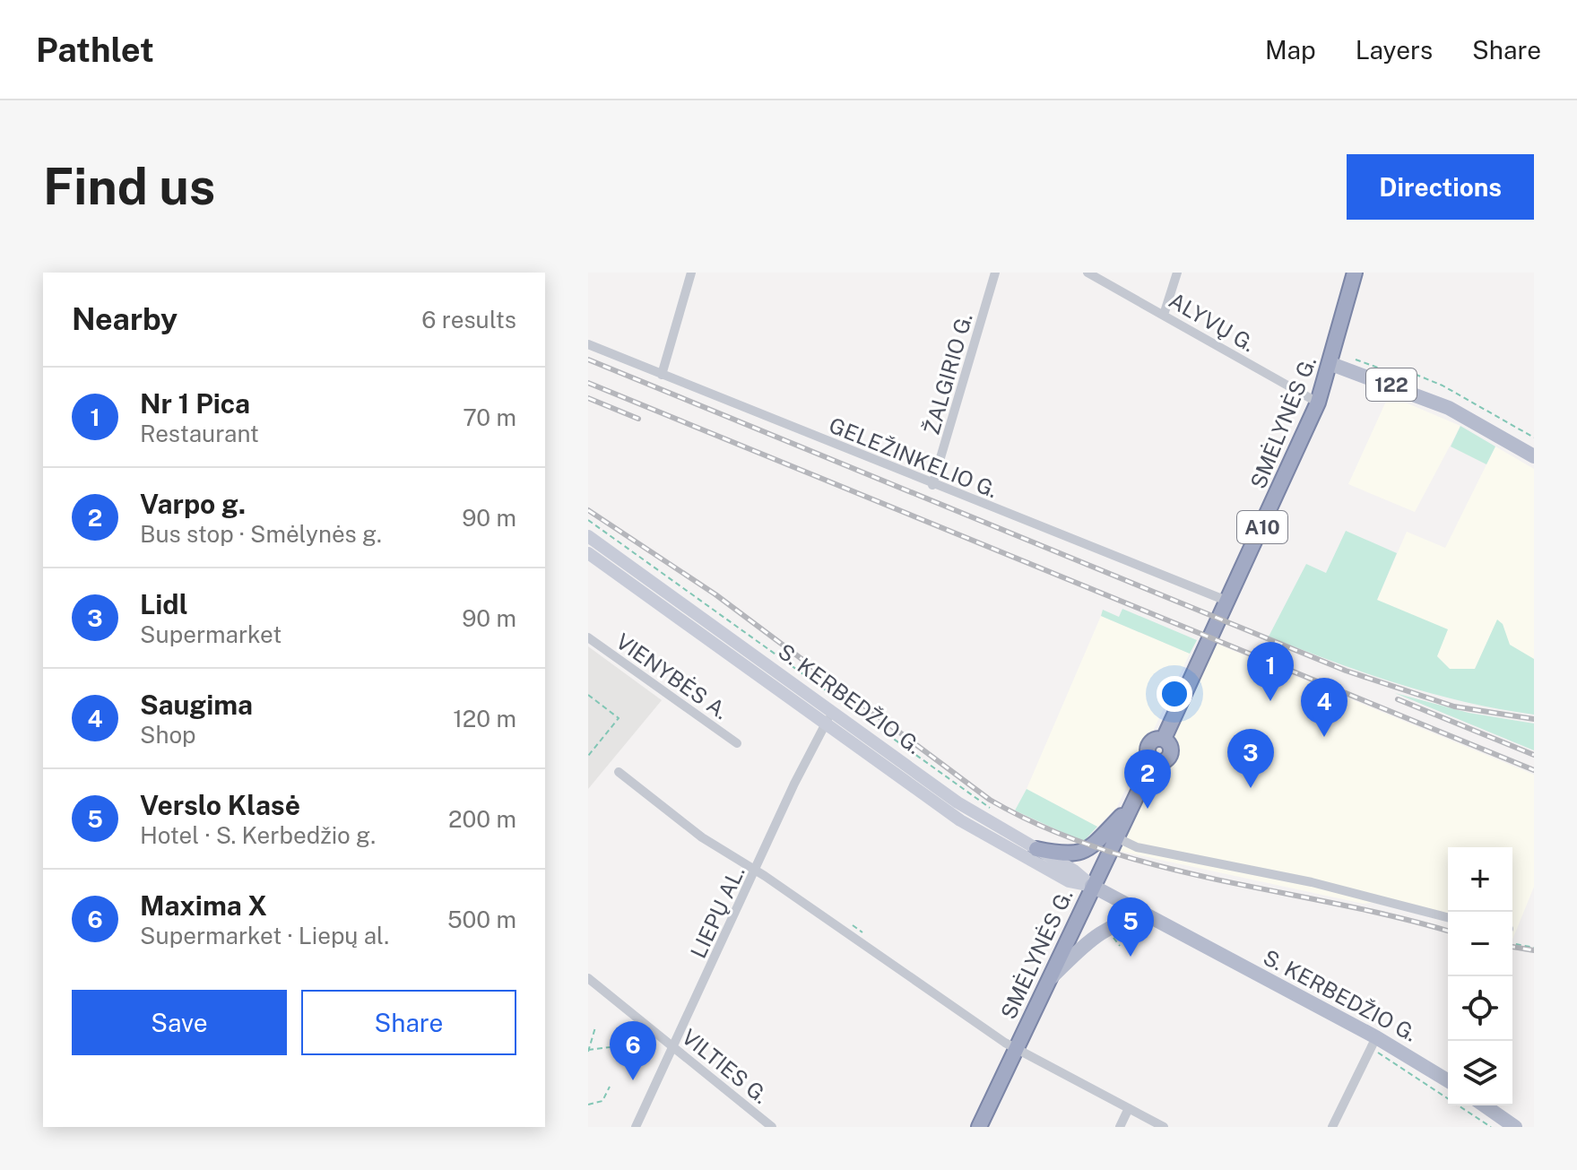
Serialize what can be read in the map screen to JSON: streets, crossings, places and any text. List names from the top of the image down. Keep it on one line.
{"streets":{"highway":["SMĖLYNĖS G.","A10"],"main road":["122","S. KERBEDŽIO G."],"street":["ALYVŲ G.","ŽALGIRIO G.","GELEŽINKELIO G.","VIENYBĖS A.","LIEPŲ AL.","VILTIES G."]},"crossings":[["ALYVŲ G.","SMĖLYNĖS G."],["ŽALGIRIO G.","GELEŽINKELIO G."],["122","SMĖLYNĖS G."],["SMĖLYNĖS G.","GELEŽINKELIO G."],["SMĖLYNĖS G.","S. KERBEDŽIO G."],["S. KERBEDŽIO G.","LIEPŲ AL."],["LIEPŲ AL.","VILTIES G."]],"page":{"header":"Pathlet","nav":["Map","Layers","Share"],"buttons":["Directions",["Save","Share"]],"title":"Find us","heading":["Nearby","6 results"],"list":[{"mark":"1","name":"Nr 1 Pica","note":"Restaurant","value":"70 m"},{"mark":"2","name":"Varpo g.","note":"Bus stop · Smėlynės g.","value":"90 m"},{"mark":"3","name":"Lidl","note":"Supermarket","value":"90 m"},{"mark":"4","name":"Saugima","note":"Shop","value":"120 m"},{"mark":"5","name":"Verslo Klasė","note":"Hotel · S. Kerbedžio g.","value":"200 m"},{"mark":"6","name":"Maxima X","note":"Supermarket · Liepų al.","value":"500 m"}],"pins":["1","4","3","2","5","6"],"map_buttons":["+","−"]}}
